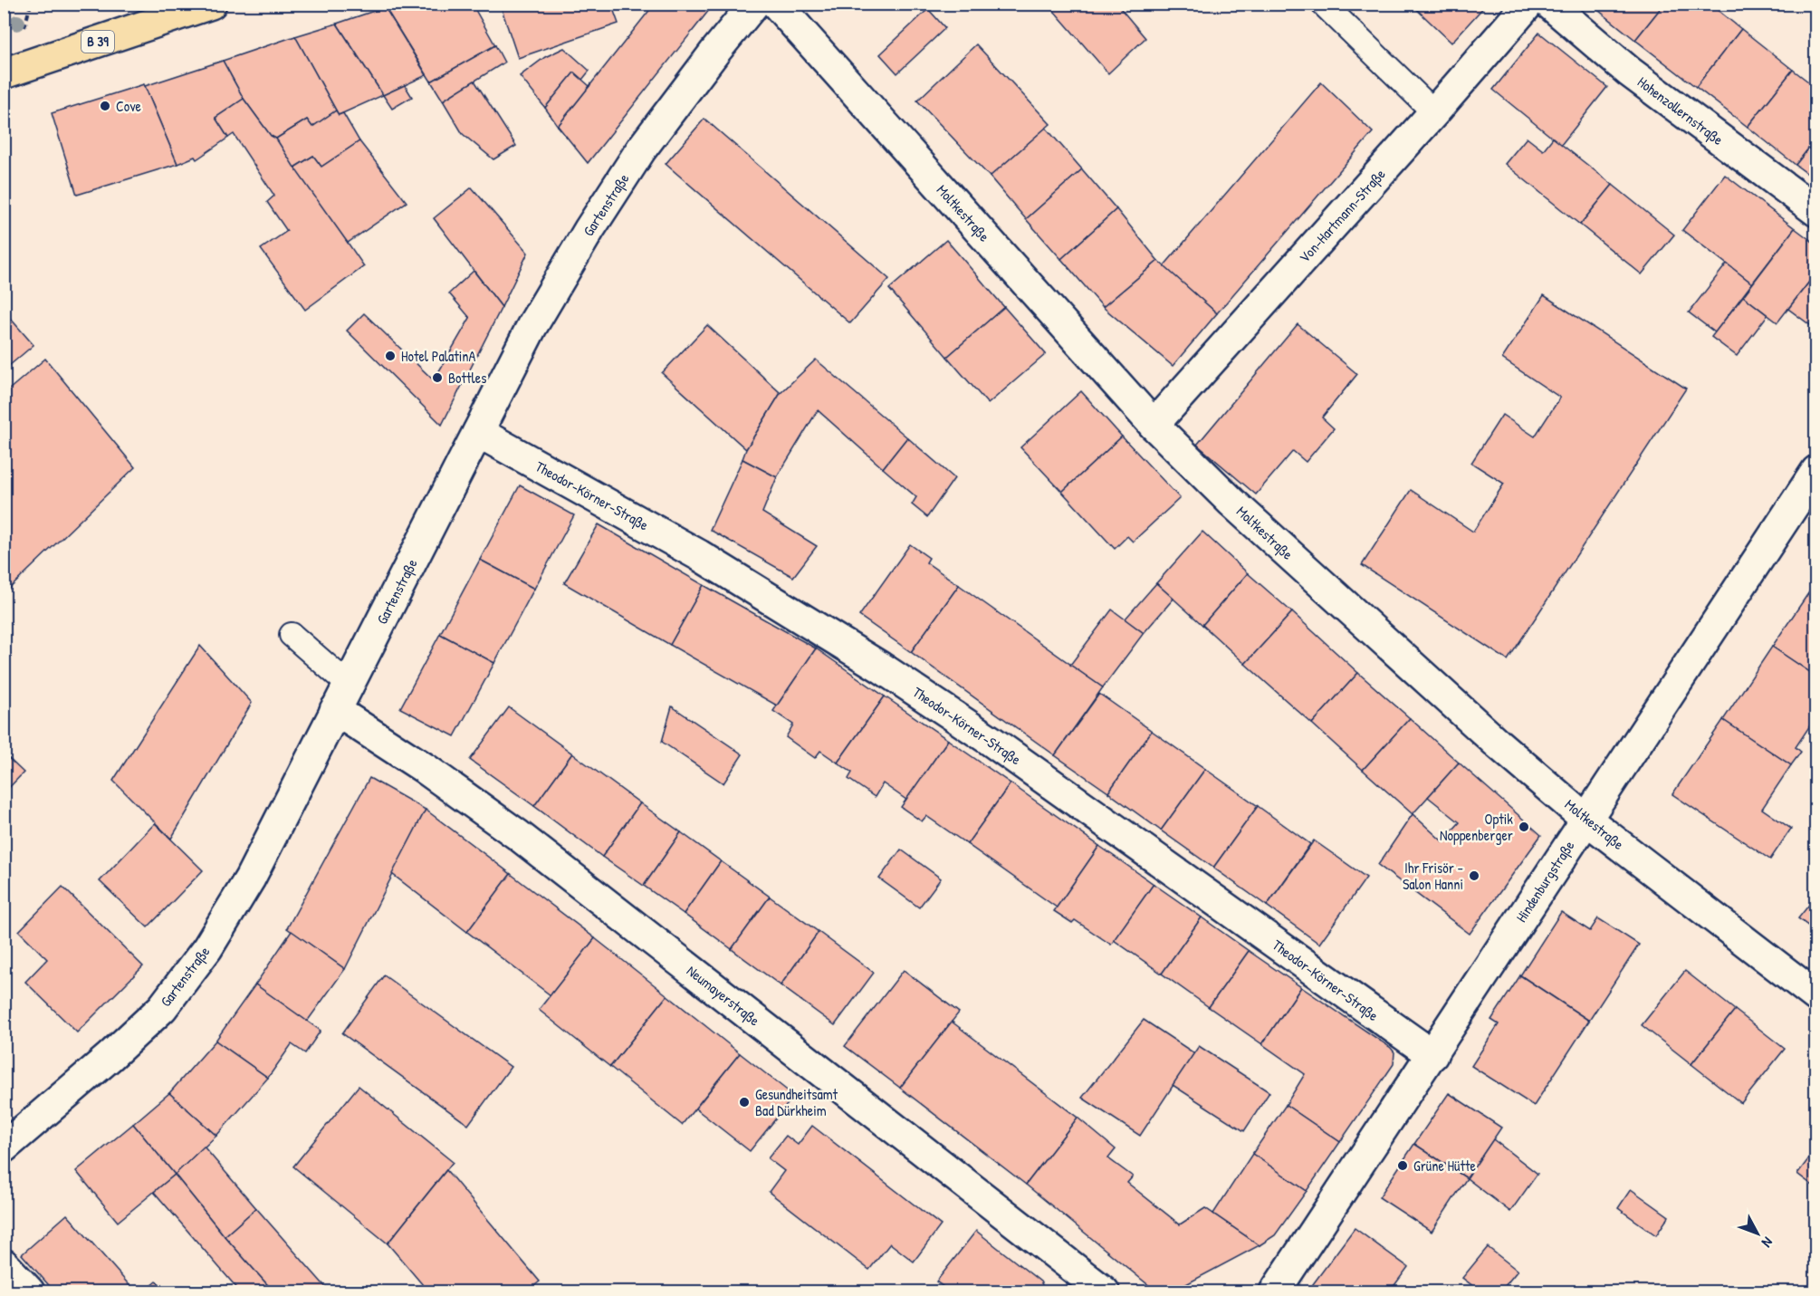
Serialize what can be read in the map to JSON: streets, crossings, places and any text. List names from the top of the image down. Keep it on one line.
{"streets":{"main road":["B 39"],"street":["Hohenzollernstraße","Gartenstraße","Moltkestraße","Von-Hartmann-Straße","Theodor-Körner-Straße","Hindenburgstraße","Neumayerstraße"]},"crossings":[["Gartenstraße","Theodor-Körner-Straße"],["Gartenstraße","Neumayerstraße"],["Moltkestraße","Von-Hartmann-Straße"],["Moltkestraße","Hindenburgstraße"],["Theodor-Körner-Straße","Hindenburgstraße"]],"places":["Cove","Hotel PalatinA","Bottles","Optik Noppenberger","Ihr Frisör - Salon Hanni","Gesundheitsamt Bad Dürkheim","Grüne Hütte"],"north":"bottom right"}
